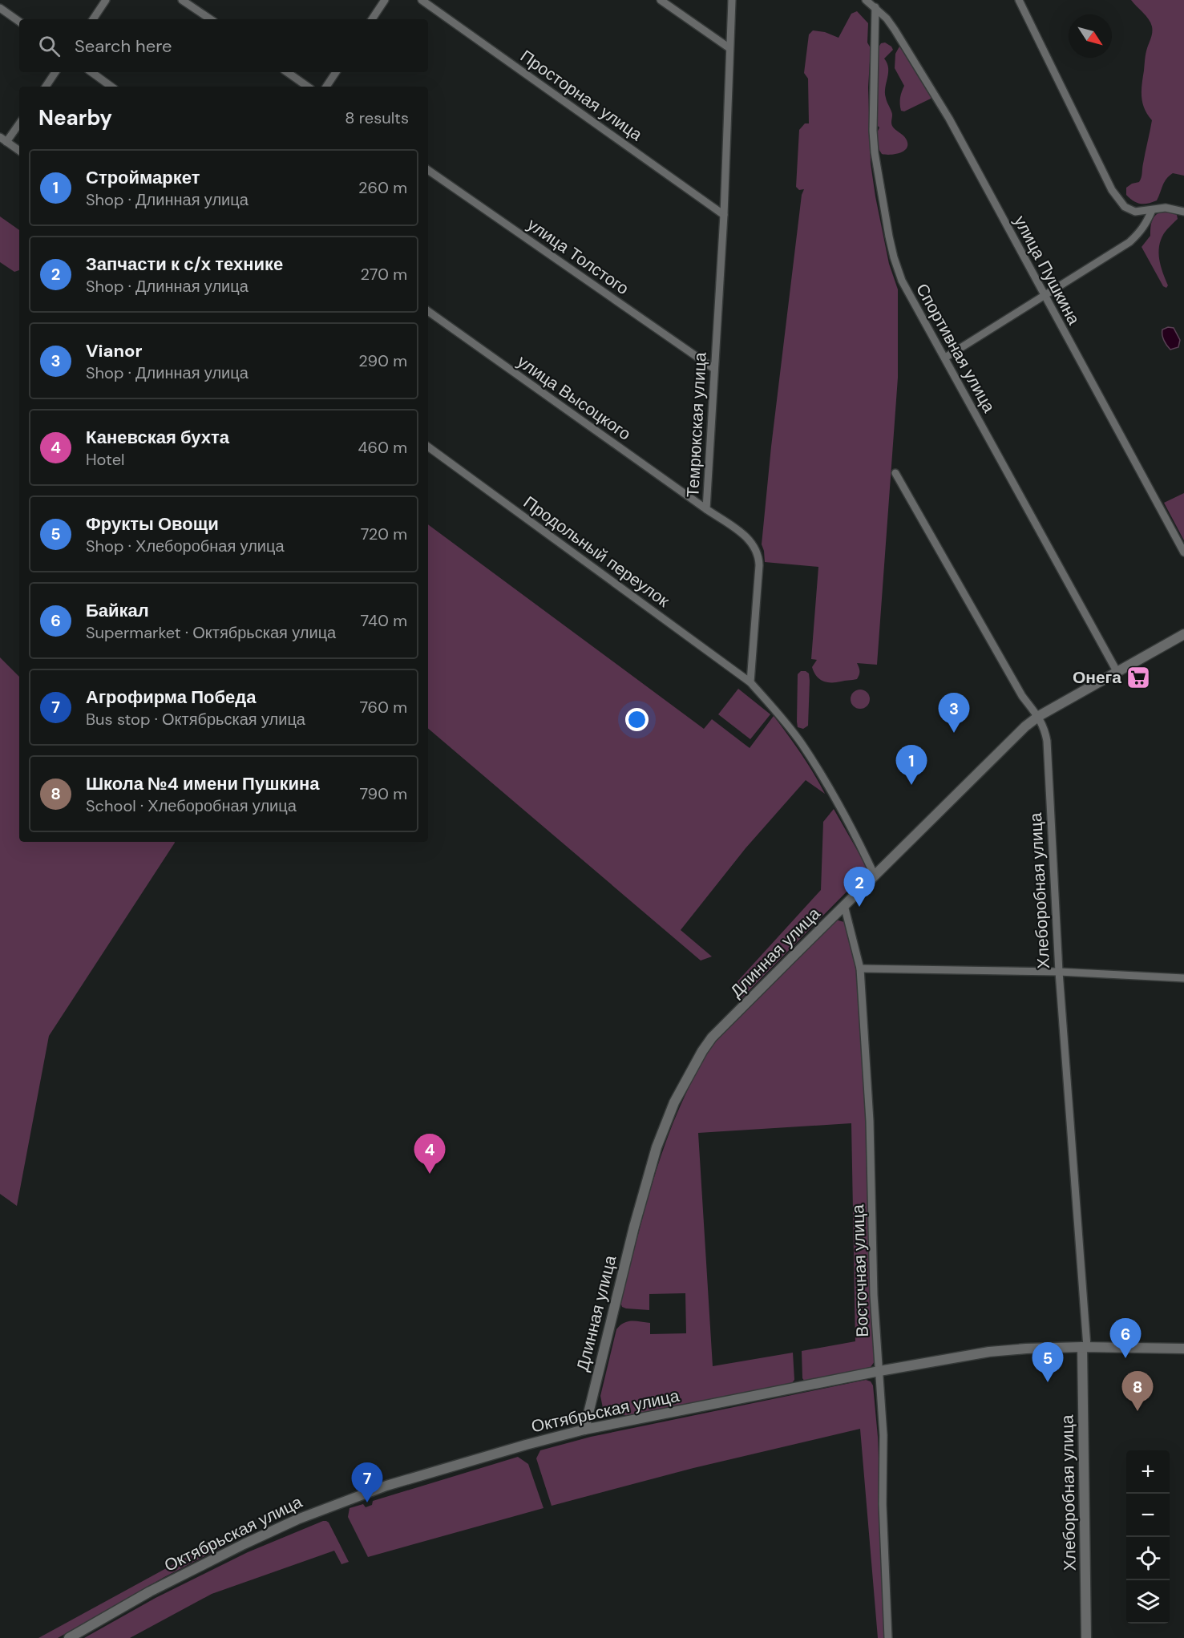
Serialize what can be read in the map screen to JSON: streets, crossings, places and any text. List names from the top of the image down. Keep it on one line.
{"streets":{"street":["Просторная улица","улица Толстого","улица Пушкина","Спортивная улица","улица Высоцкого","Темрюкская улица","Продольный переулок","Хлеборобная улица","Длинная улица","Восточная улица","Октябрьская улица"]},"crossings":[["Просторная улица","Темрюкская улица"],["улица Толстого","Темрюкская улица"],["улица Пушкина","Спортивная улица"],["Спортивная улица","Длинная улица"],["улица Высоцкого","Темрюкская улица"],["Темрюкская улица","Продольный переулок"],["Хлеборобная улица","Длинная улица"],["Хлеборобная улица","Октябрьская улица"],["Длинная улица","Восточная улица"],["Длинная улица","Октябрьская улица"],["Восточная улица","Октябрьская улица"]],"places":{"supermarket":["Онега"]},"north":"bottom right","page":{"search":"Search here","heading":["Nearby","8 results"],"list":[{"mark":"1","name":"Строймаркет","note":"Shop · Длинная улица","value":"260 m"},{"mark":"2","name":"Запчасти к с/х технике","note":"Shop · Длинная улица","value":"270 m"},{"mark":"3","name":"Vianor","note":"Shop · Длинная улица","value":"290 m"},{"mark":"4","name":"Каневская бухта","note":"Hotel","value":"460 m"},{"mark":"5","name":"Фрукты Овощи","note":"Shop · Хлеборобная улица","value":"720 m"},{"mark":"6","name":"Байкал","note":"Supermarket · Октябрьская улица","value":"740 m"},{"mark":"7","name":"Агрофирма Победа","note":"Bus stop · Октябрьская улица","value":"760 m"},{"mark":"8","name":"Школа №4 имени Пушкина","note":"School · Хлеборобная улица","value":"790 m"}],"pins":["3","1","2","4","6","5","8","7"],"map_buttons":["+","−"]}}
